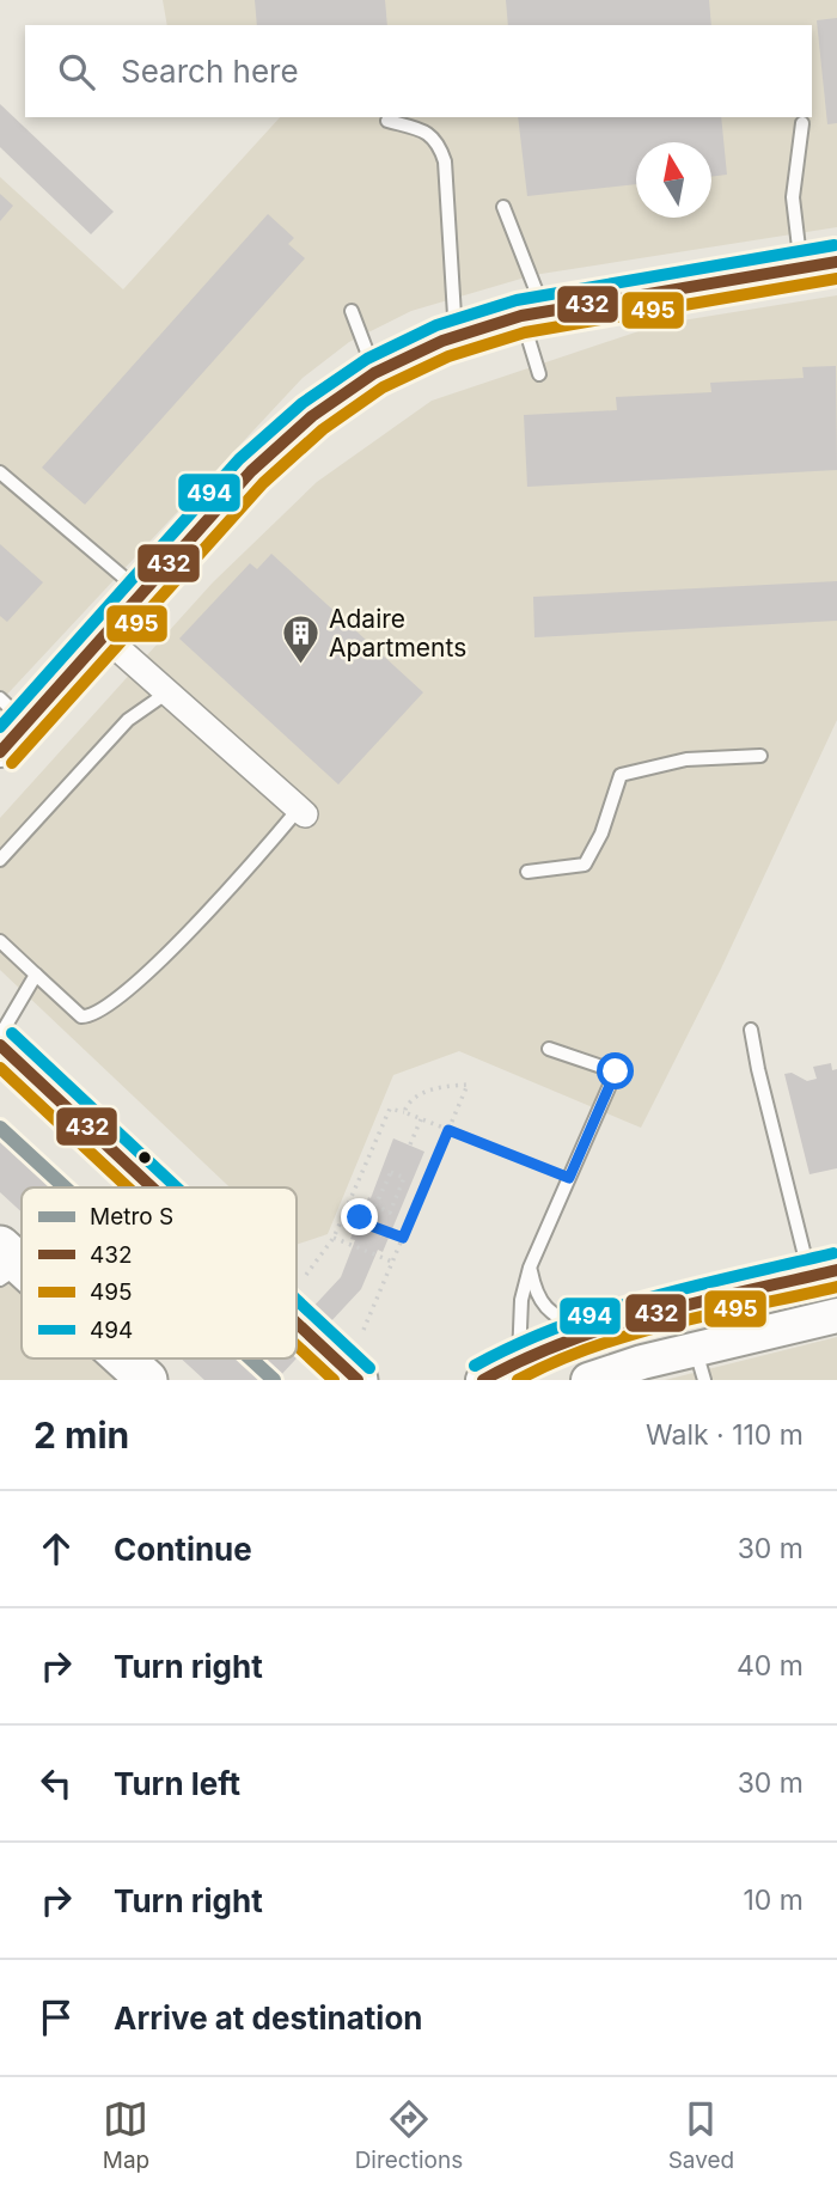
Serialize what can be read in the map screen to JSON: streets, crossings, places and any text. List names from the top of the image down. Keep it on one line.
{"places":{"building":["Adaire Apartments"]},"lines":["transit line 494","transit line 432","transit line 495","metro line S"],"legend":["Metro S","432","495","494"],"north":"top","page":{"search":"Search here","heading":["2 min","Walk · 110 m"],"list":[["Continue","30 m"],["Turn right","40 m"],["Turn left","30 m"],["Turn right","10 m"],"Arrive at destination"],"nav":["Map","Directions","Saved"]}}
